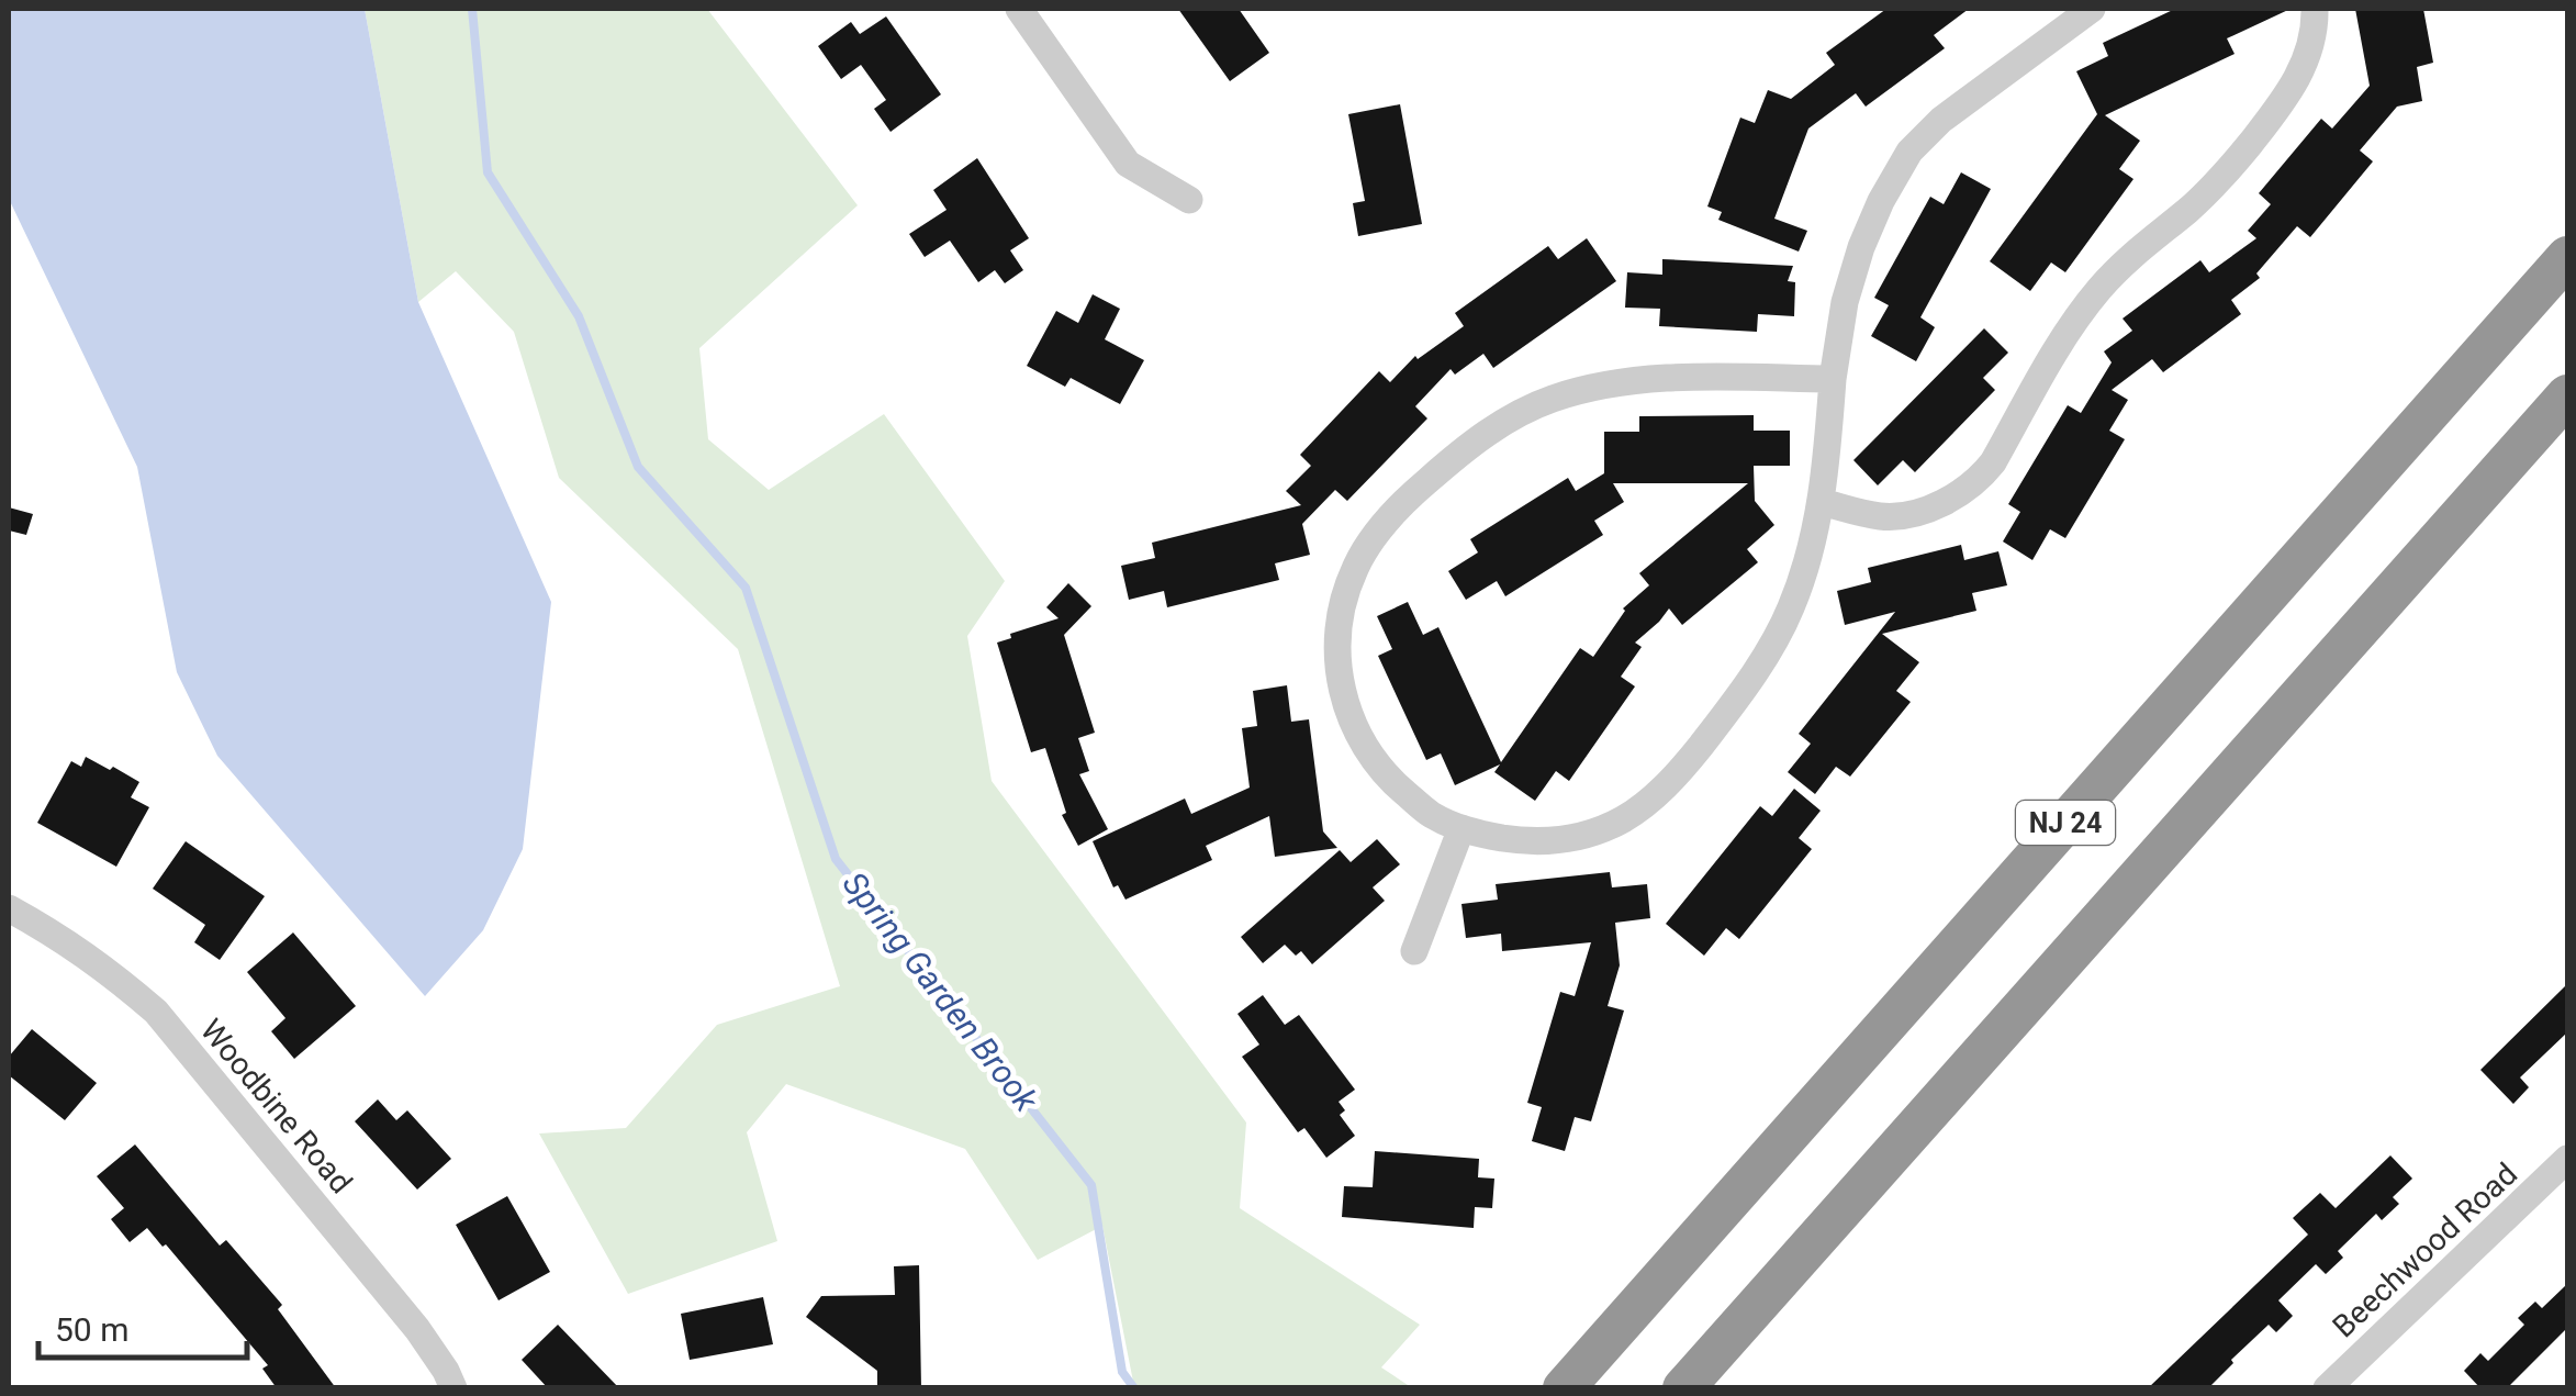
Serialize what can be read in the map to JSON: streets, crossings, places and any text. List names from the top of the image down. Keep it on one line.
{"streets":{"highway":["NJ 24"],"street":["Woodbine Road","Beechwood Road"]},"water":["Spring Garden Brook"],"scale_bar":"50 m"}
